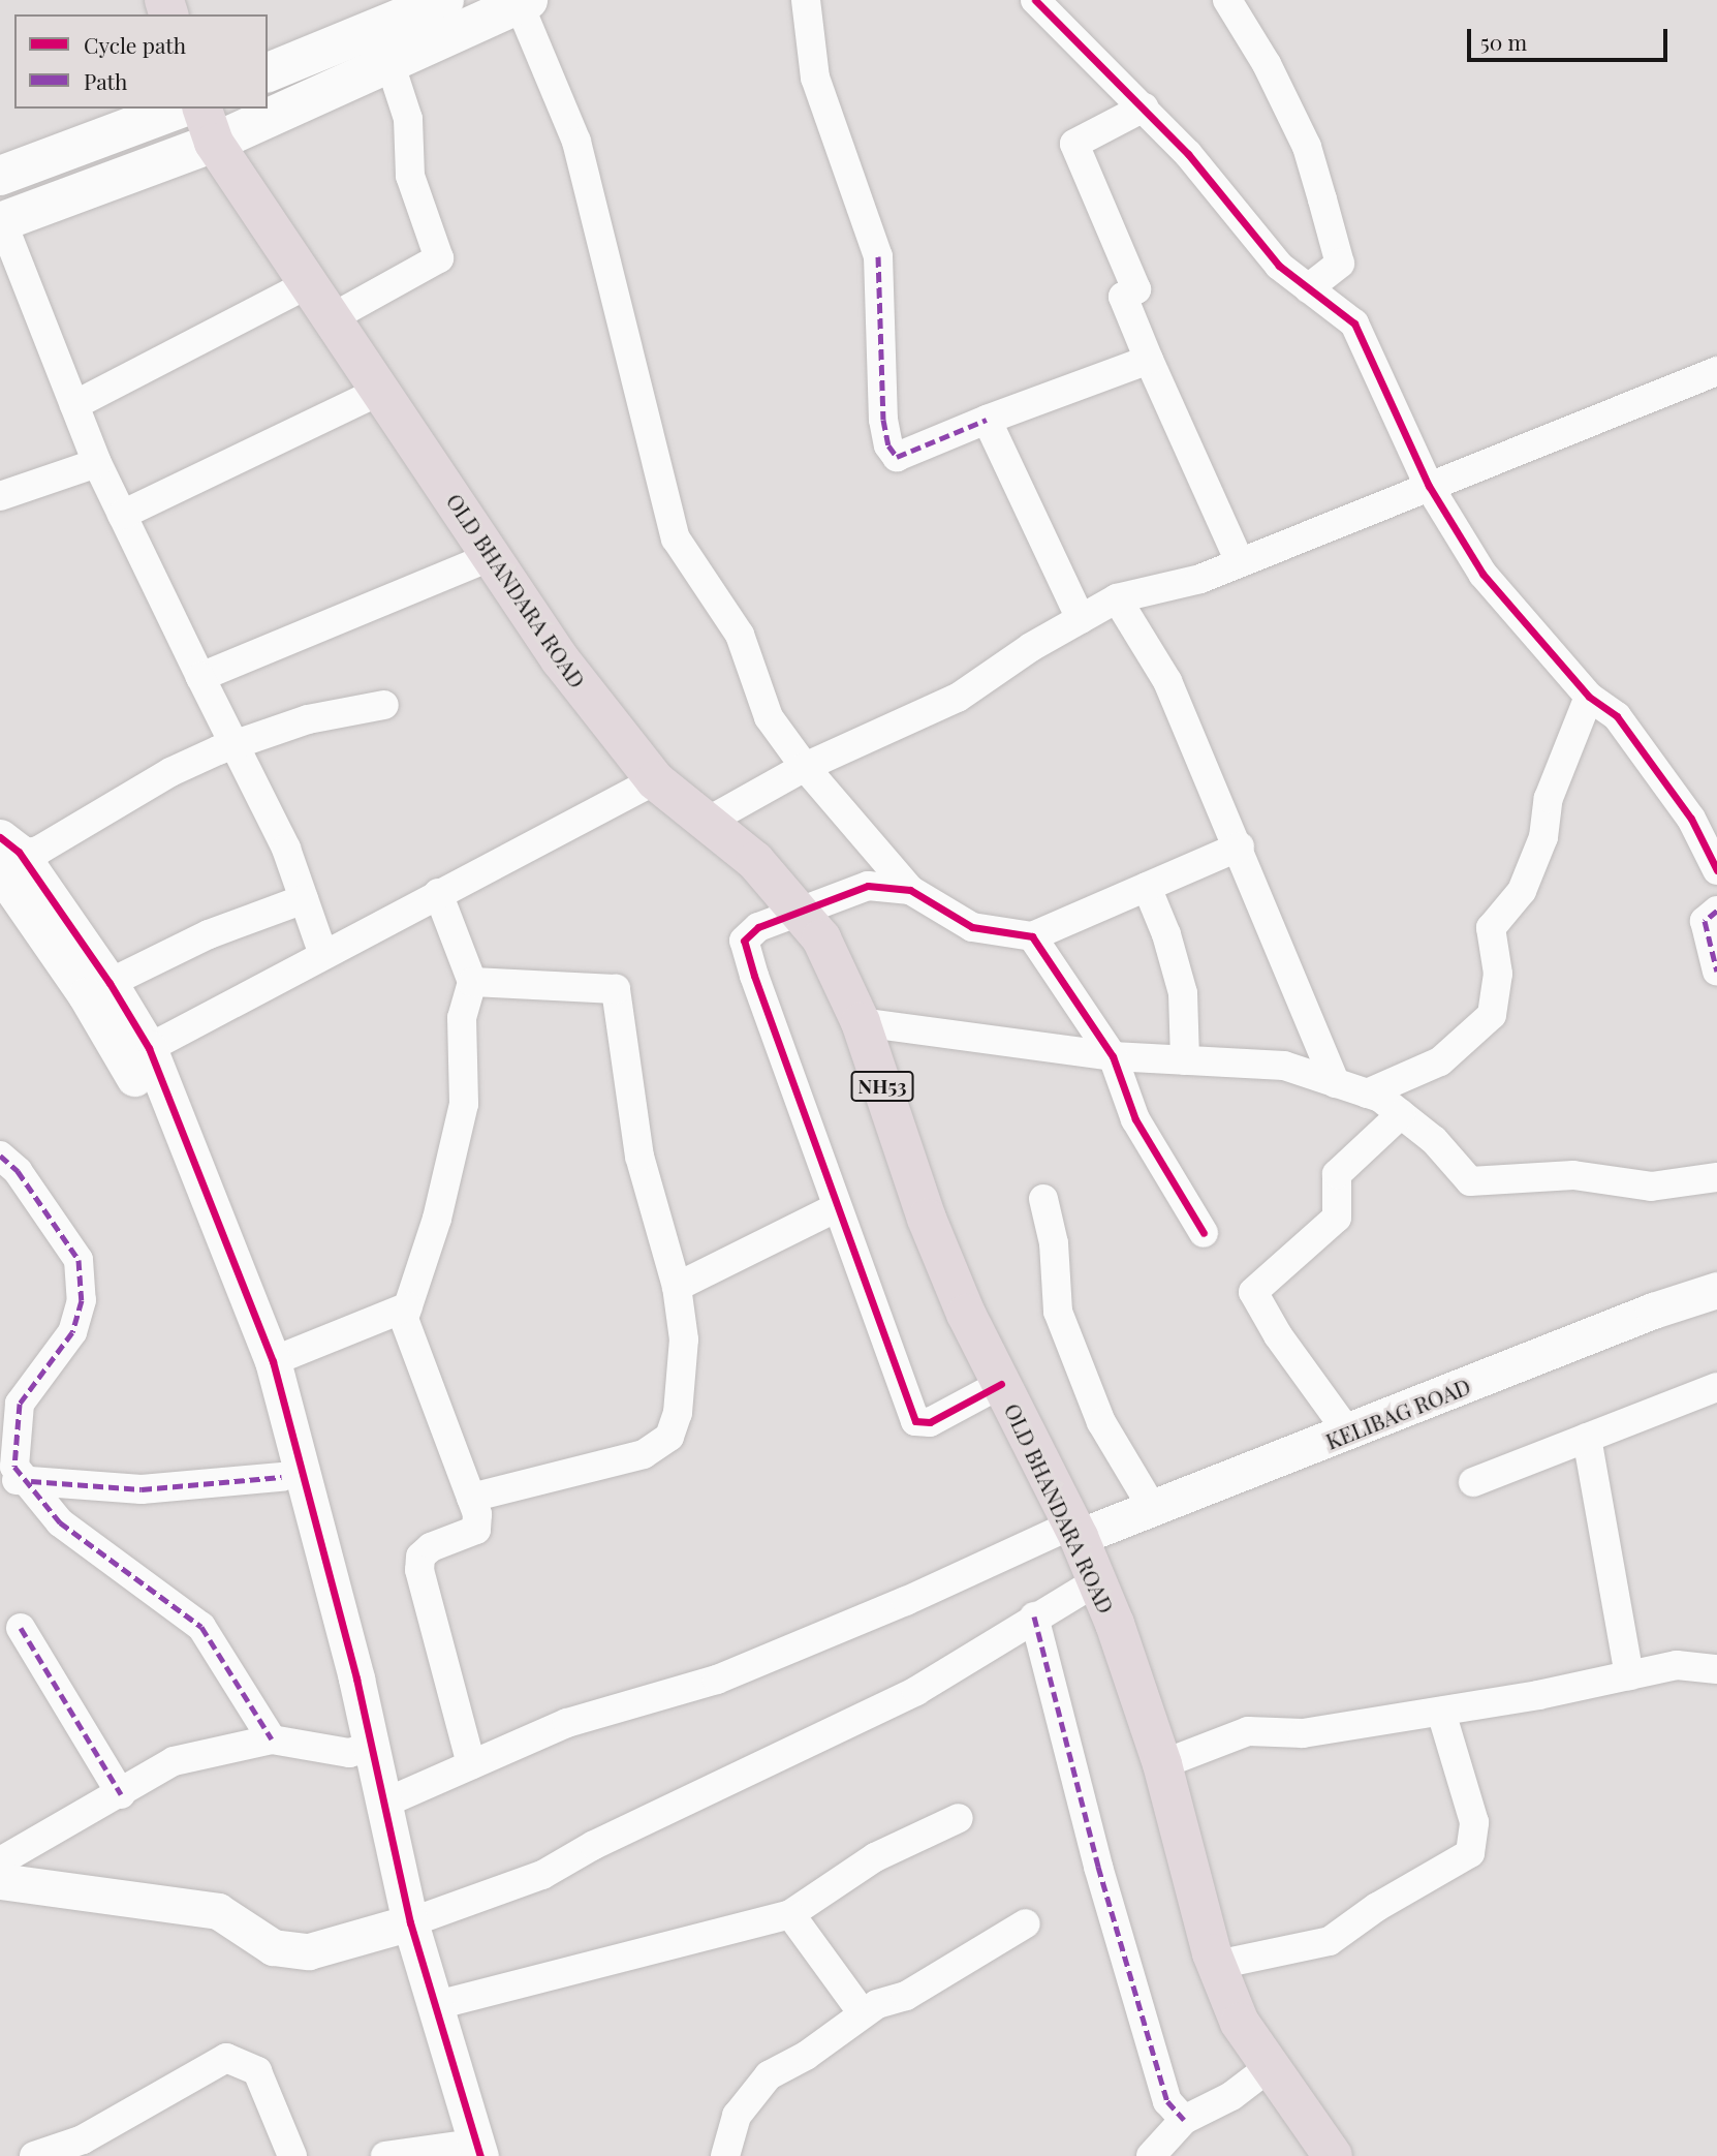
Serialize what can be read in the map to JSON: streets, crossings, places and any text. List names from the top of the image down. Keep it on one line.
{"streets":{"highway":["OLD BHANDARA ROAD","NH53"],"street":["KELIBAG ROAD"]},"crossings":[["OLD BHANDARA ROAD","KELIBAG ROAD"]],"legend":["Cycle path","Path"],"scale_bar":"50 m"}
